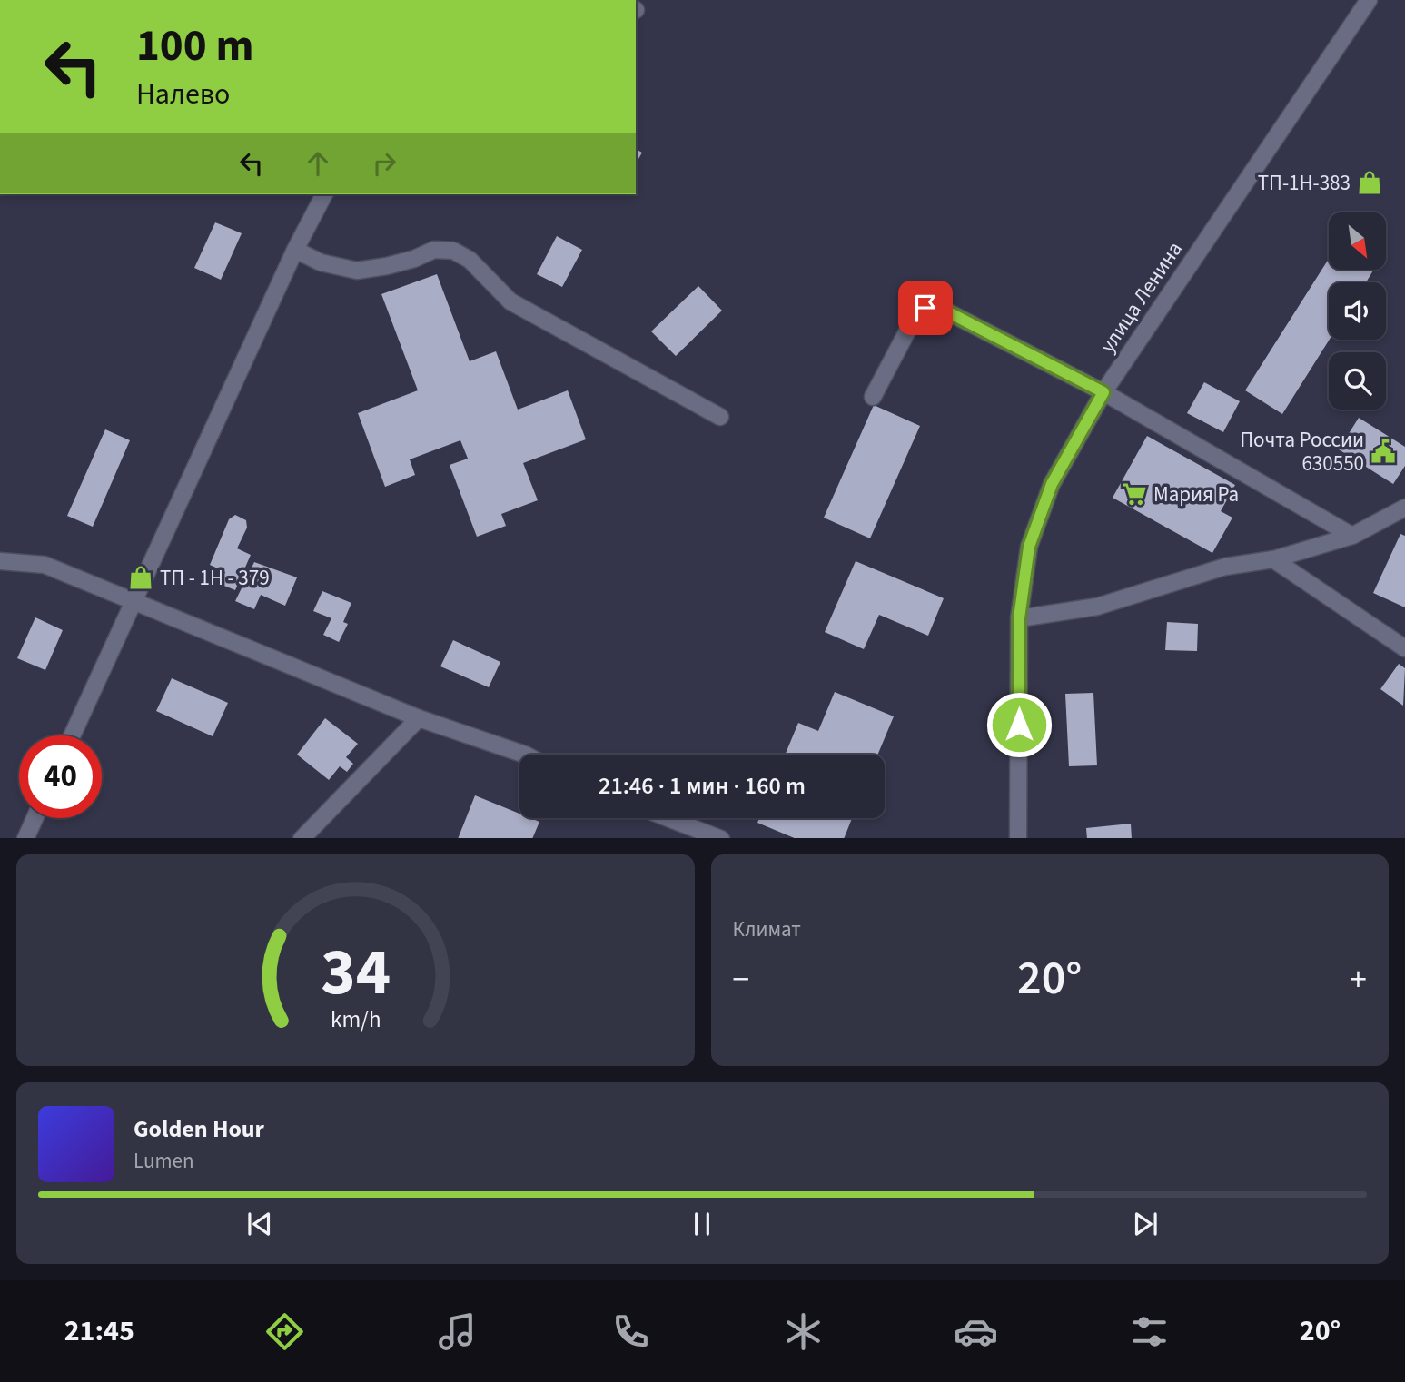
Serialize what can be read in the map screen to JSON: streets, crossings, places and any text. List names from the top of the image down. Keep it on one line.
{"streets":{"street":["улица Ленина"]},"places":{"shop":["ТП-1Н-383","ТП - 1Н - 379"],"public building":["Почта России 630550"],"supermarket":["Мария Ра"]},"north":"bottom right","page":{"turn":["100 m","Налево"],"limit":"40","trip":"21:46 · 1 мин · 160 m","tile":"Климат","heat":["−","20°","+"],"song":["Golden Hour","Lumen"],"tabs":["21:45","20°"],"gauge":["34","km/h"]}}
